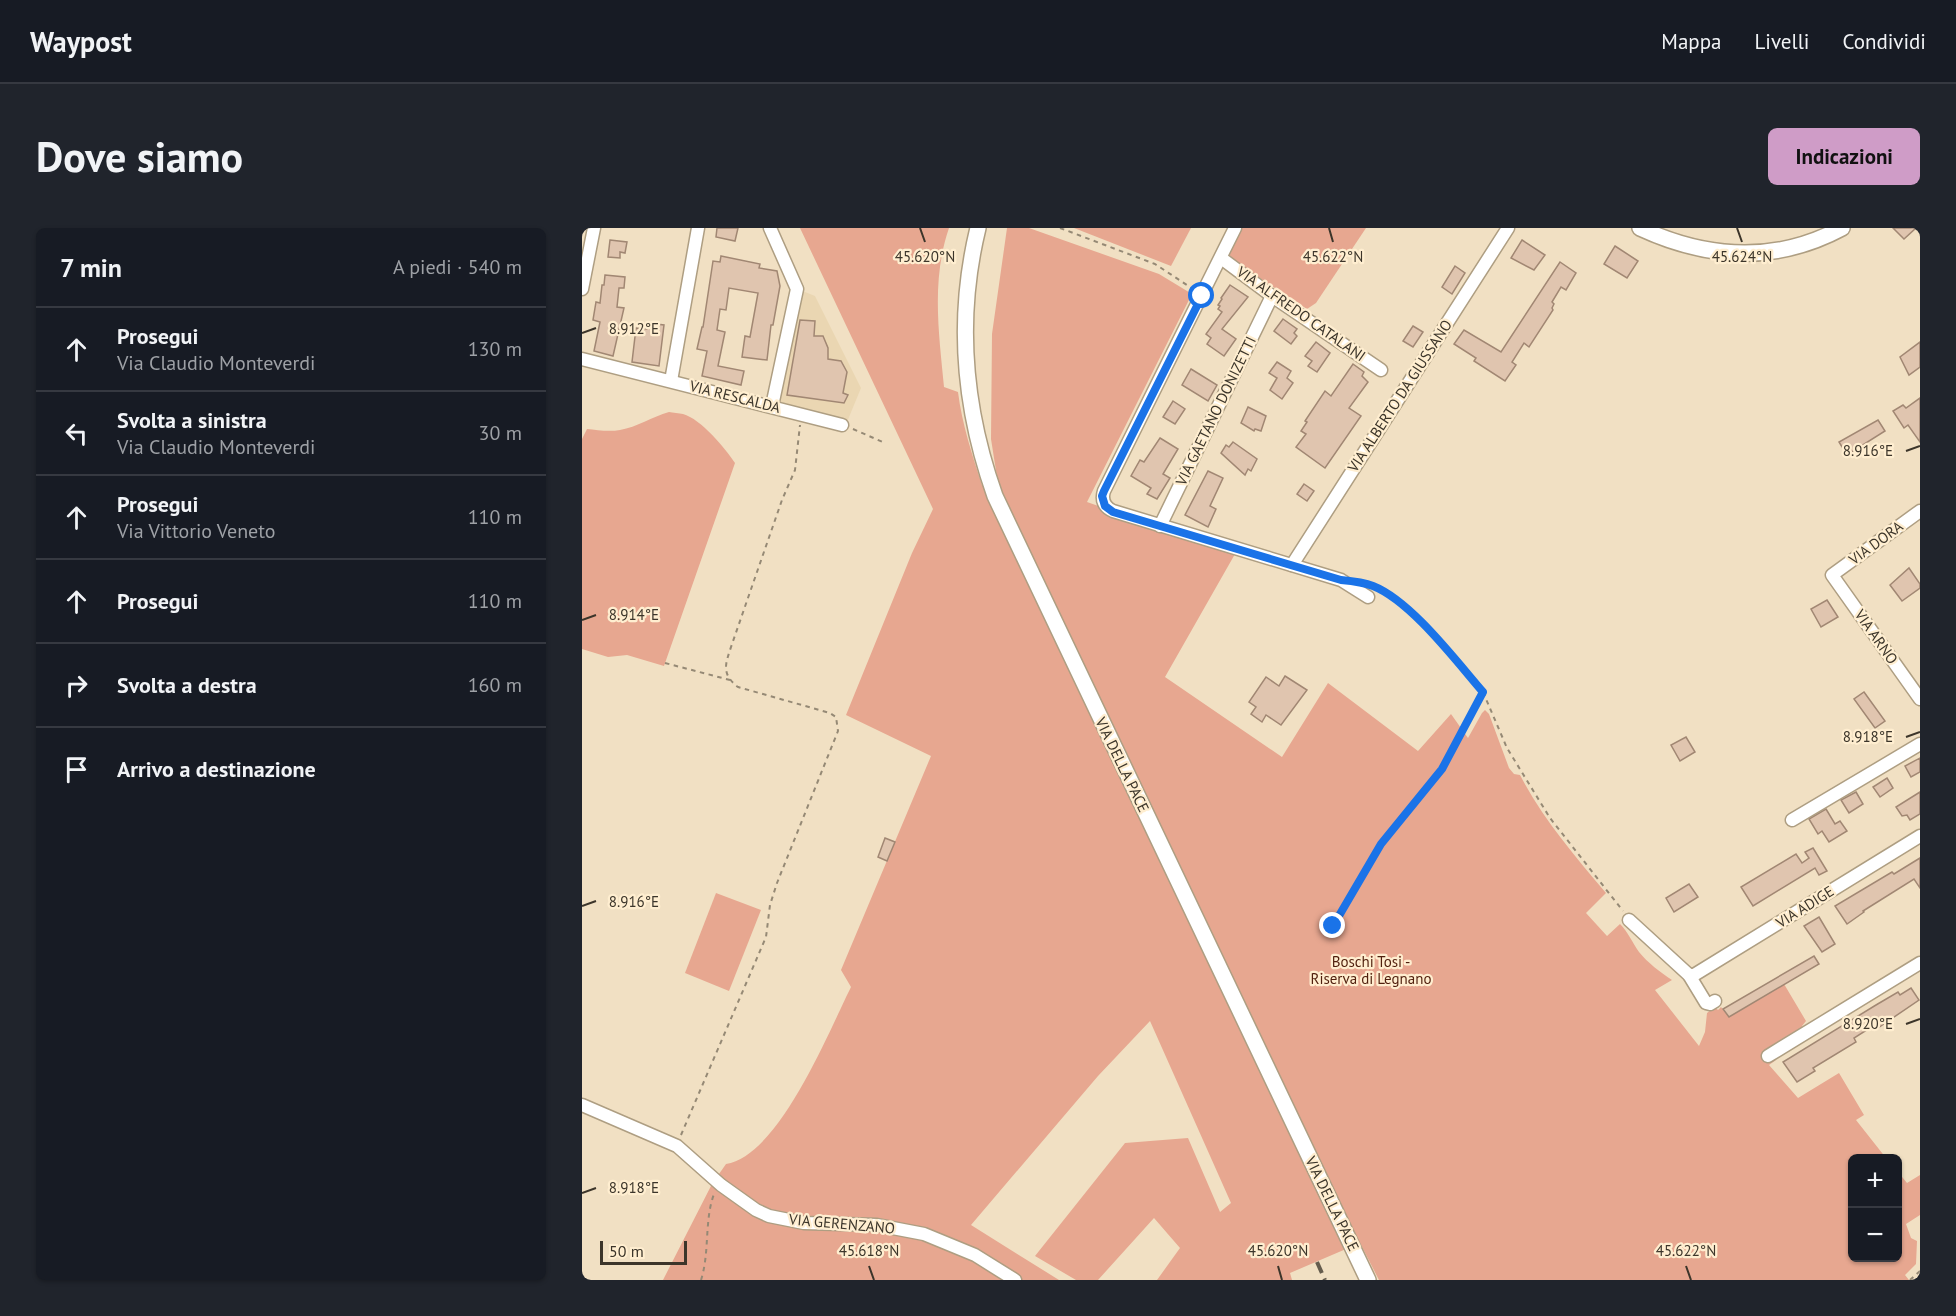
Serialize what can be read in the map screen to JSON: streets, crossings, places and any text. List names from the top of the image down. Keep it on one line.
{"streets":{"main road":["VIA DELLA PACE"],"street":["VIA ALFREDO CATALANI","VIA ALBERTO DA GIUSSANO","VIA RESCALDA","VIA GAETANO DONIZETTI","VIA DORA","VIA ARNO","VIA ADIGE","VIA GERENZANO"]},"crossings":[["VIA ALFREDO CATALANI","VIA GAETANO DONIZETTI"],["VIA DORA","VIA ARNO"]],"parks":["Boschi Tosi - Riserva di Legnano"],"scale_bar":"50 m","page":{"header":"Waypost","nav":["Mappa","Livelli","Condividi"],"buttons":"Indicazioni","title":"Dove siamo","heading":["7 min","A piedi · 540 m"],"list":[["Prosegui","Via Claudio Monteverdi","130 m"],["Svolta a sinistra","Via Claudio Monteverdi","30 m"],["Prosegui","Via Vittorio Veneto","110 m"],["Prosegui","110 m"],["Svolta a destra","160 m"],"Arrivo a destinazione"],"map_buttons":["+","−"],"scale":"50 m"},"coordinates":["45.620°N","45.622°N","45.624°N","8.912°E","8.916°E","8.914°E","8.918°E","8.920°E","45.618°N"]}
